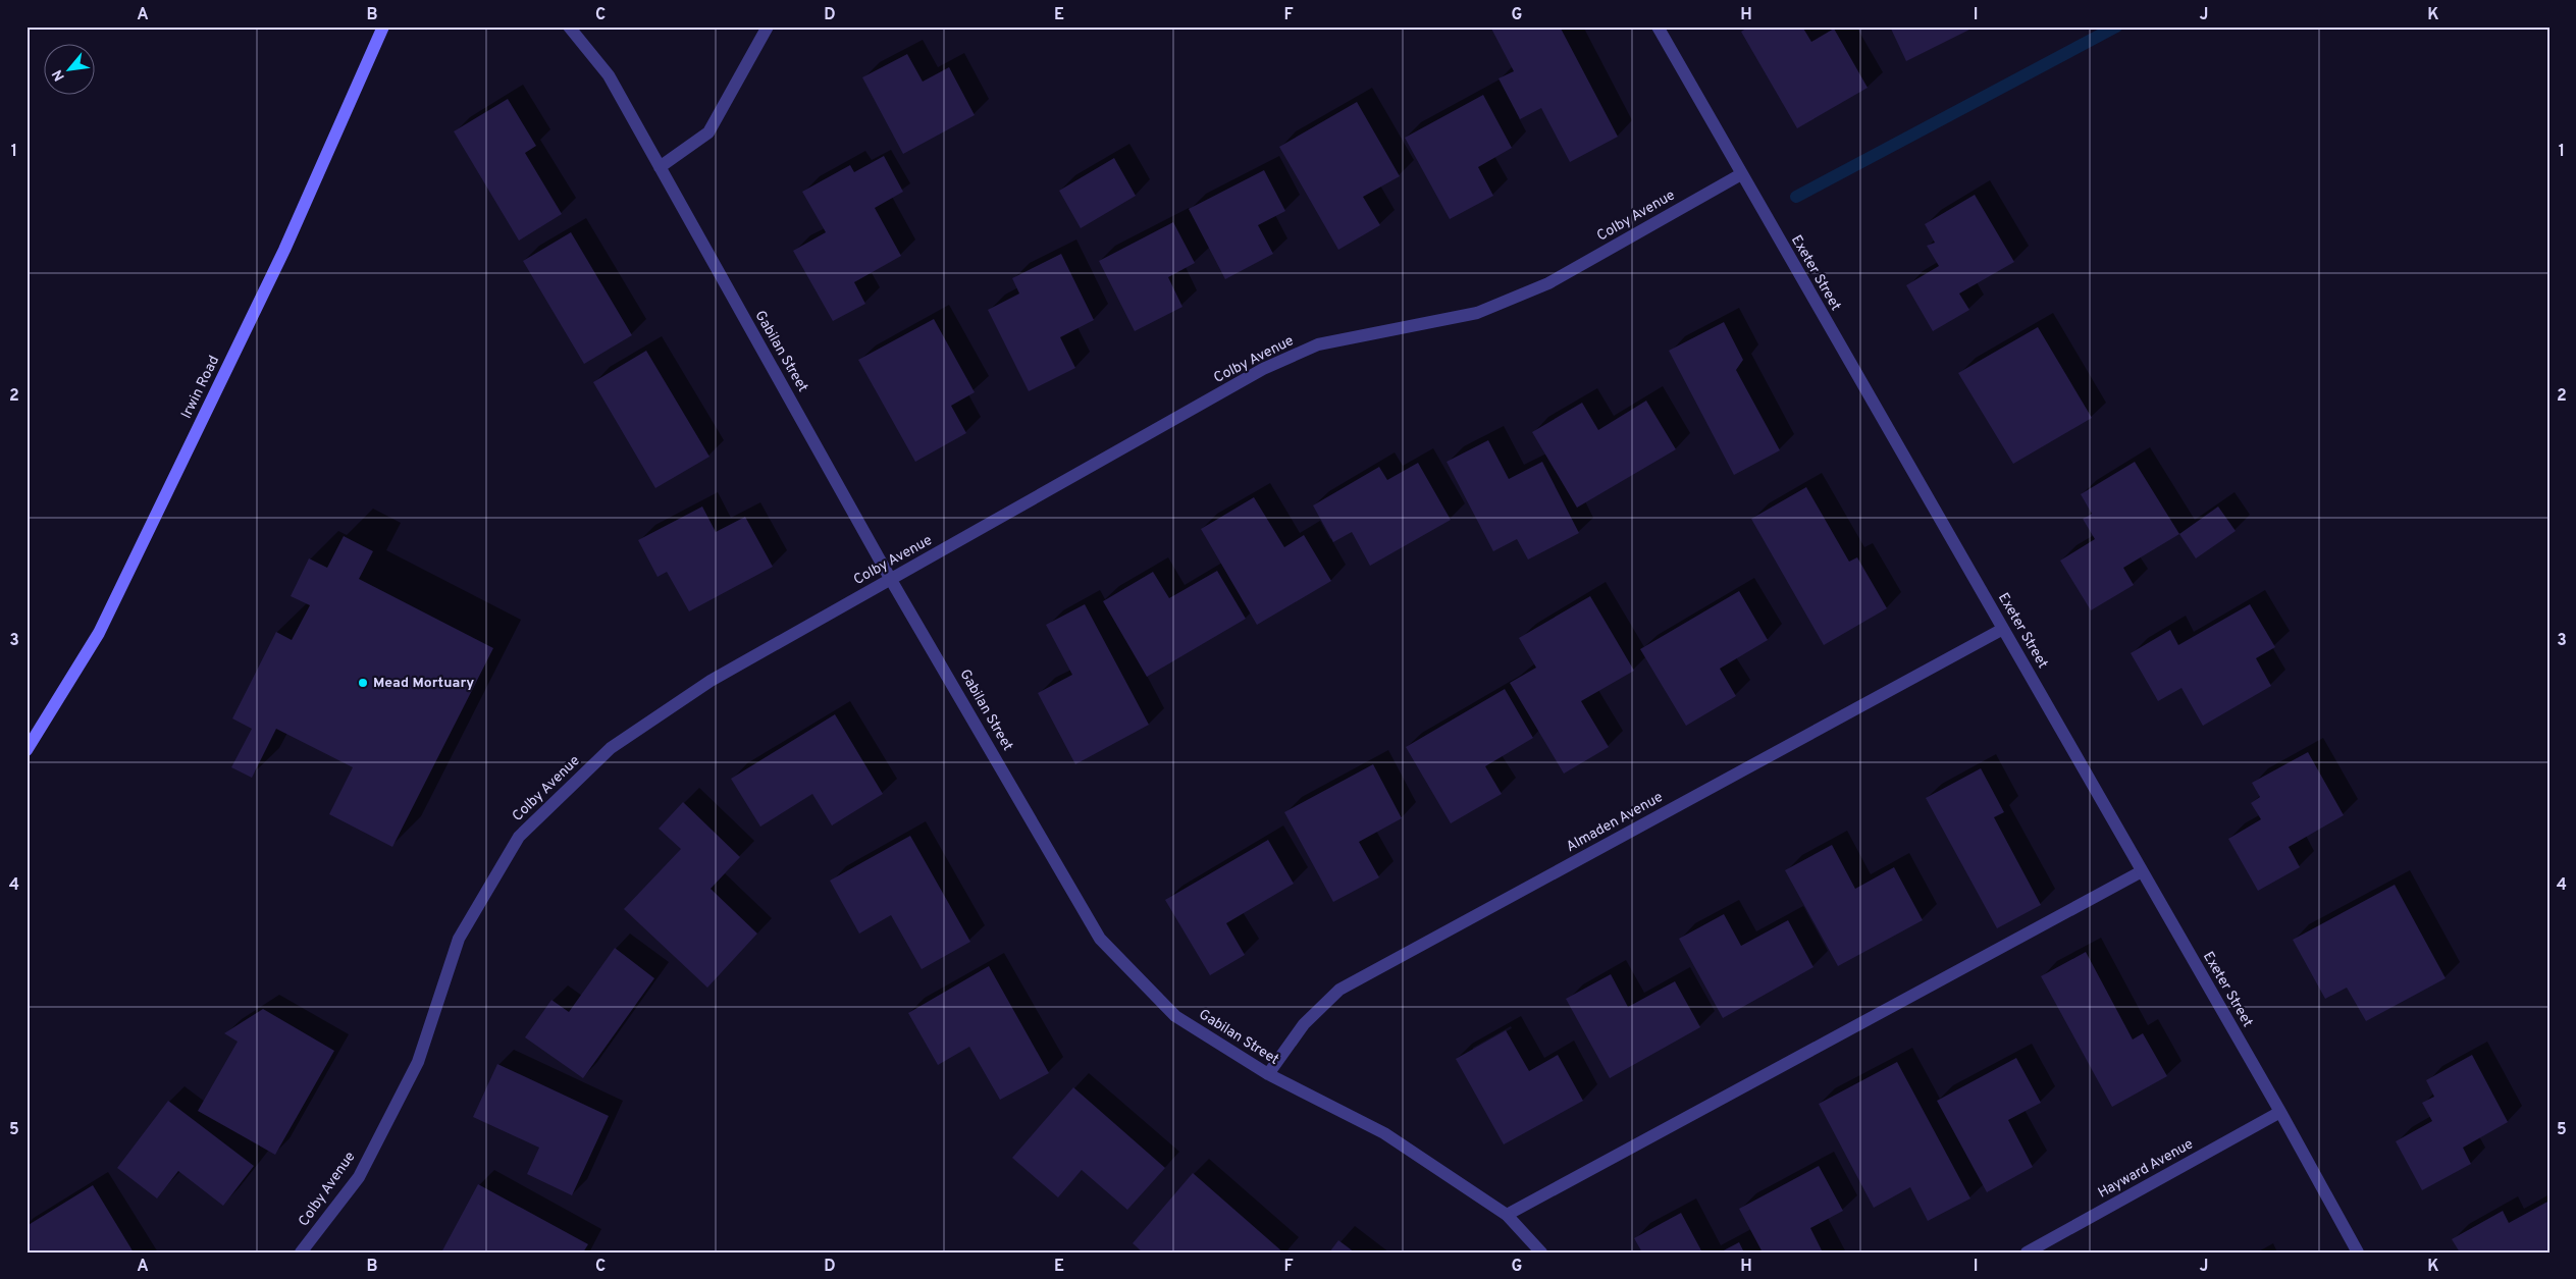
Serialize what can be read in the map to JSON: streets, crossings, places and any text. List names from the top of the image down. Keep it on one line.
{"streets":{"street":["Colby Avenue","Exeter Street","Gabilan Street","Irwin Road","Almaden Avenue","Hayward Avenue"]},"crossings":[["Colby Avenue","Exeter Street"],["Colby Avenue","Gabilan Street"],["Exeter Street","Almaden Avenue"],["Exeter Street","Hayward Avenue"],["Gabilan Street","Almaden Avenue"]],"places":["Mead Mortuary"],"north":"bottom left","grid":{"columns":["A","B","C","D","E","F","G","H","I","J","K"],"rows":["1","2","3","4","5"]}}
